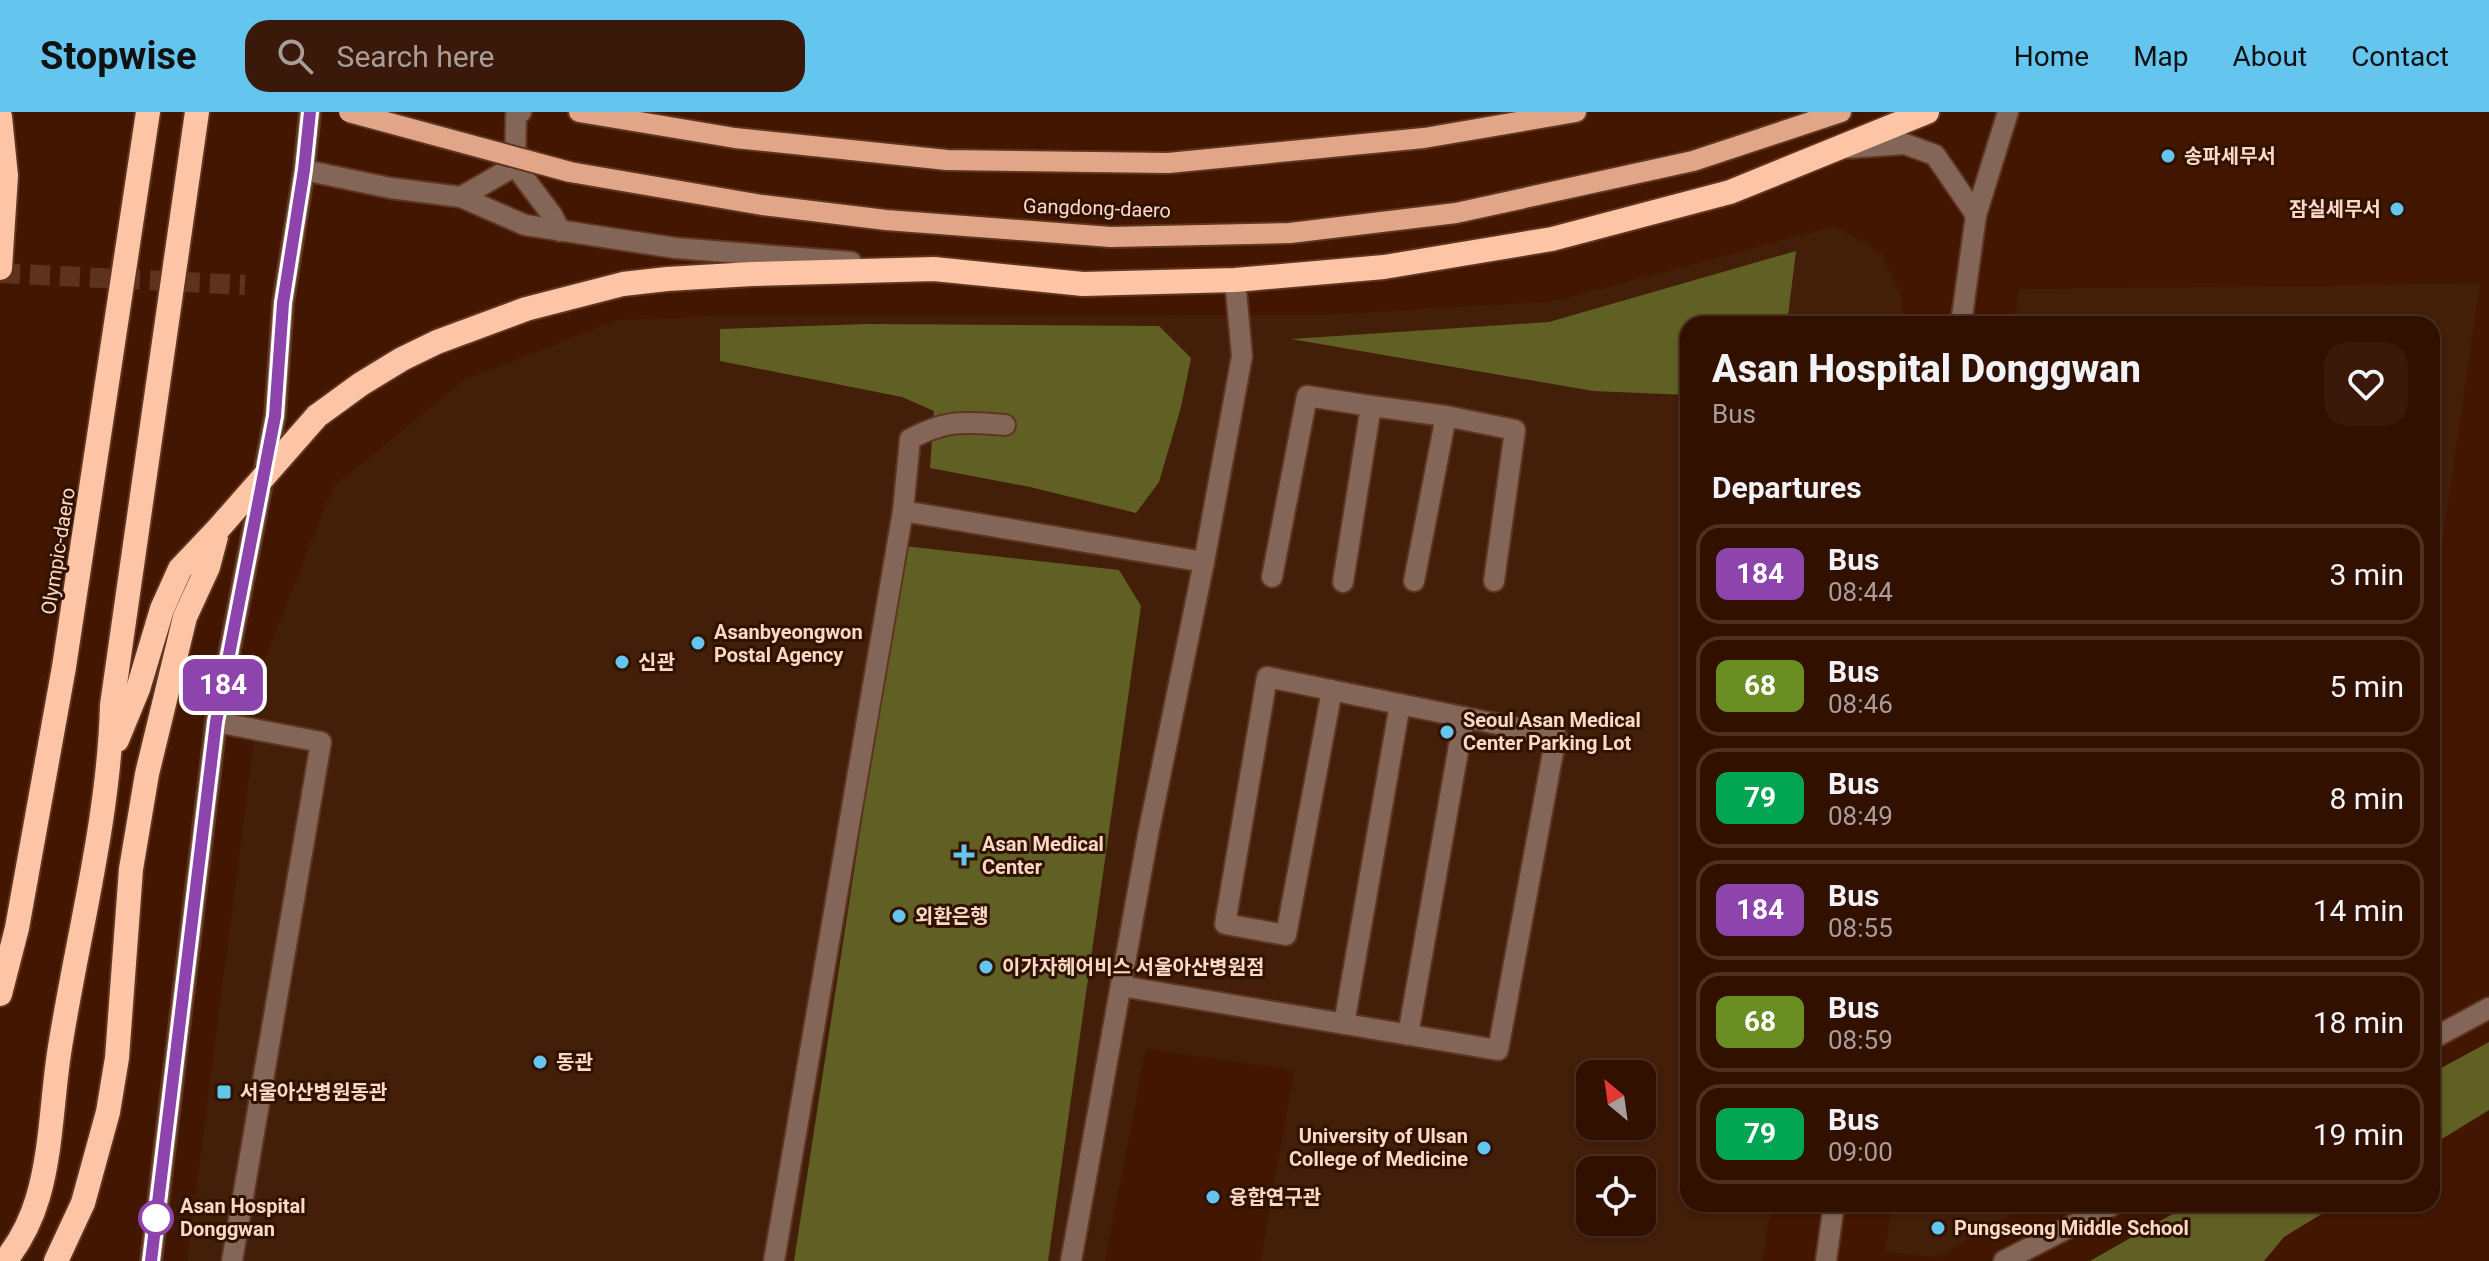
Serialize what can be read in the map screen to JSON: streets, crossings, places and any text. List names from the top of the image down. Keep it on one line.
{"streets":{"highway":["Olympic-daero"],"main road":["Gangdong-daero"]},"places":{"other":["송파세무서","잠실세무서","Asanbyeongwon Postal Agency","신관","Seoul Asan Medical Center Parking Lot","외환은행","이가자헤어비스 서울아산병원점","동관","University of Ulsan College of Medicine","융합연구관","Asan Hospital Donggwan","Pungseong Middle School"],"health":["Asan Medical Center"],"transit":["서울아산병원동관"]},"lines":["bus line 184"],"north":"top left","page":{"header":"Stopwise","search":"Search here","nav":["Home","Map","About","Contact"],"on_map":"184","heading":[["Asan Hospital Donggwan","Bus"],"Departures"],"list":[{"mark":"184","name":"Bus","note":"08:44","value":"3 min"},{"mark":"68","name":"Bus","note":"08:46","value":"5 min"},{"mark":"79","name":"Bus","note":"08:49","value":"8 min"},{"mark":"184","name":"Bus","note":"08:55","value":"14 min"},{"mark":"68","name":"Bus","note":"08:59","value":"18 min"},{"mark":"79","name":"Bus","note":"09:00","value":"19 min"}]}}
